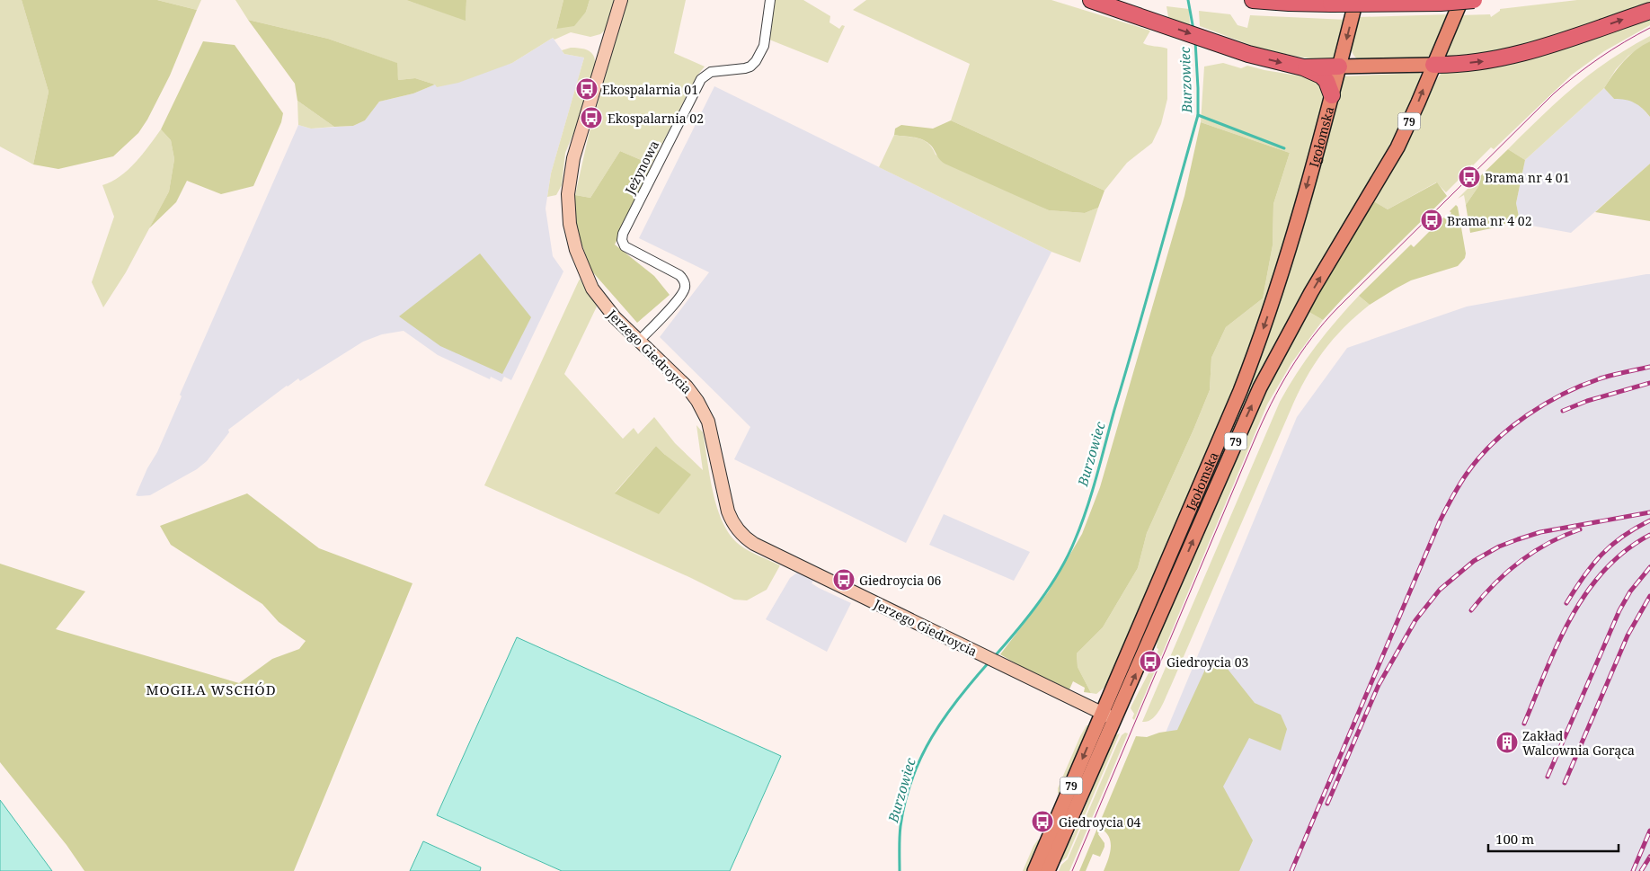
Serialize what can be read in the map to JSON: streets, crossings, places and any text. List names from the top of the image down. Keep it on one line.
{"streets":{"main road":["79","Igołomska"],"street":["Jeżynowa","Jerzego Giedroycia"]},"crossings":[["79","Igołomska"],["Igołomska","Jerzego Giedroycia"],["Jeżynowa","Jerzego Giedroycia"]],"districts":["MOGIŁA WSCHÓD"],"water":["Burzowiec"],"places":{"bus stop":["Ekospalarnia 01","Ekospalarnia 02","Brama nr 4 01","Brama nr 4 02","Giedroycia 06","Giedroycia 03","Giedroycia 04"],"building":["Zakład Walcownia Gorąca"]},"scale_bar":"100 m"}
